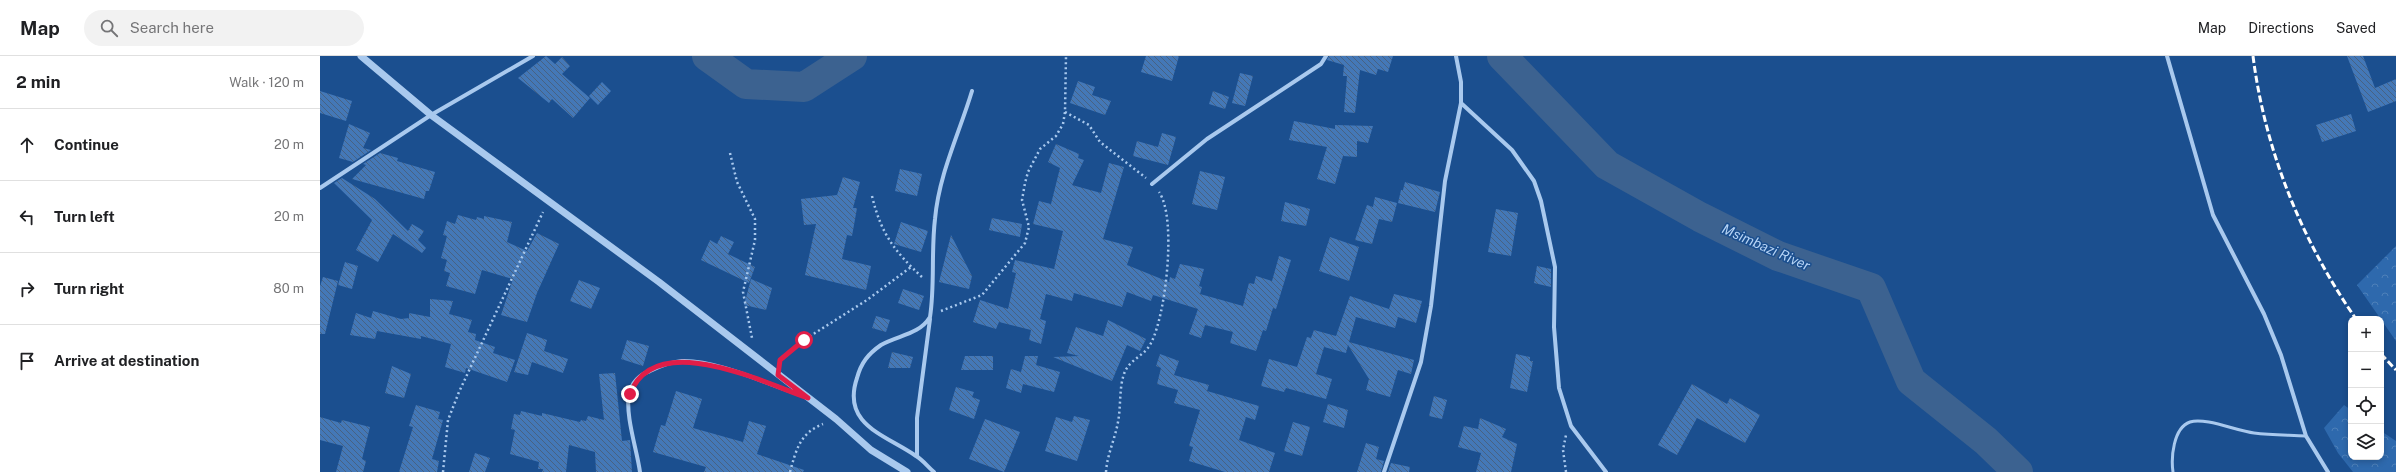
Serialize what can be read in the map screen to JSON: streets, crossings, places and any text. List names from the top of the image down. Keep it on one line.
{"water":["Msimbazi River"],"page":{"header":"Map","search":"Search here","nav":["Map","Directions","Saved"],"heading":["2 min","Walk · 120 m"],"list":[["Continue","20 m"],["Turn left","20 m"],["Turn right","80 m"],"Arrive at destination"],"map_buttons":["+","−"]}}
